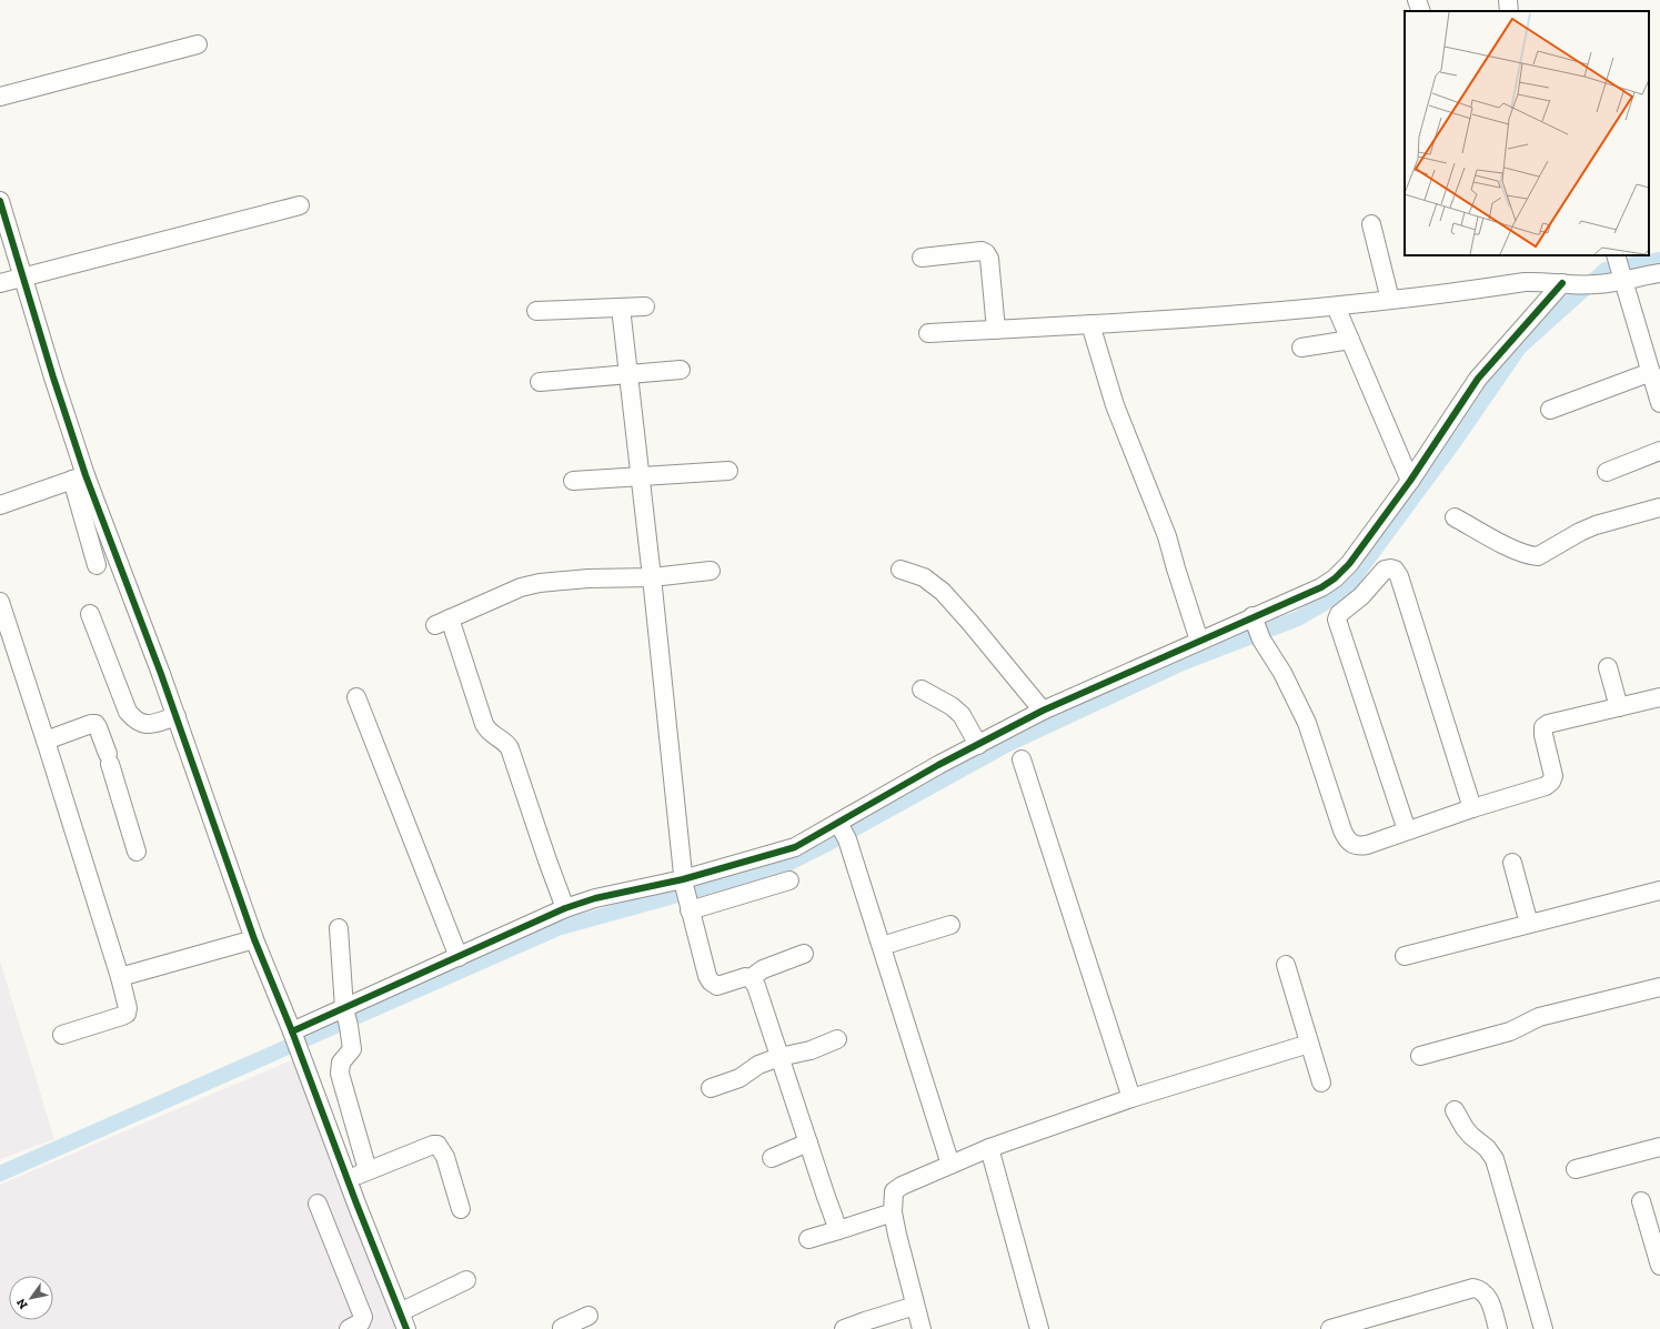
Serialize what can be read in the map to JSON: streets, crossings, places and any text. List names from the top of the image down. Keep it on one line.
{"north":"bottom left"}
